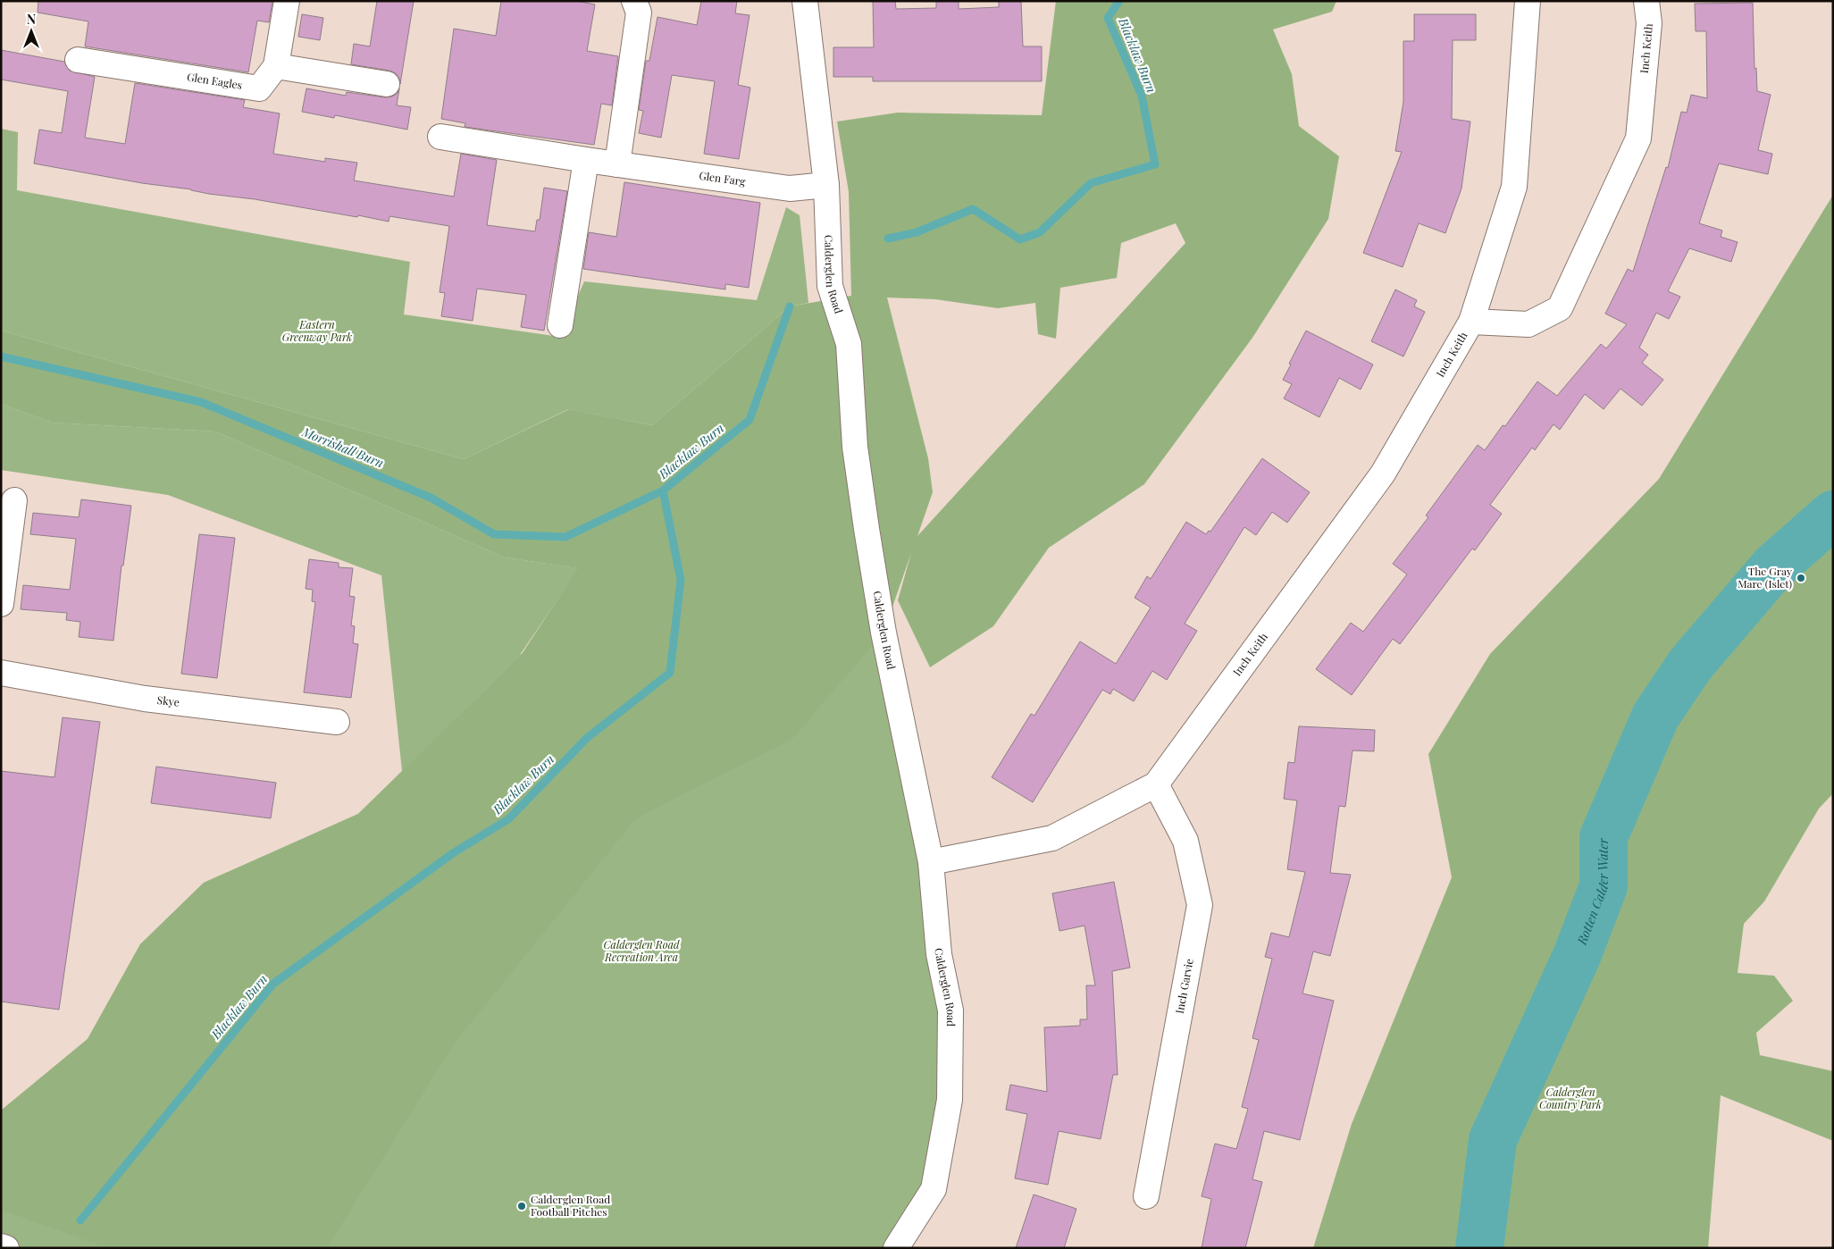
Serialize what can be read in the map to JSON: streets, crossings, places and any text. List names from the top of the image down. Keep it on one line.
{"streets":{"street":["Inch Keith","Glen Eagles","Glen Farg","Calderglen Road","Skye","Inch Garvie"]},"crossings":[["Inch Keith","Calderglen Road"],["Inch Keith","Inch Garvie"],["Glen Farg","Calderglen Road"]],"water":["Blacklaw Burn","Morrishall Burn","Rotten Calder Water"],"parks":["Eastern Greenway Park","Calderglen Road Recreation Area","Calderglen Country Park"],"places":["The Gray Mare (Islet)","Calderglen Road Football Pitches"],"north":"top"}
